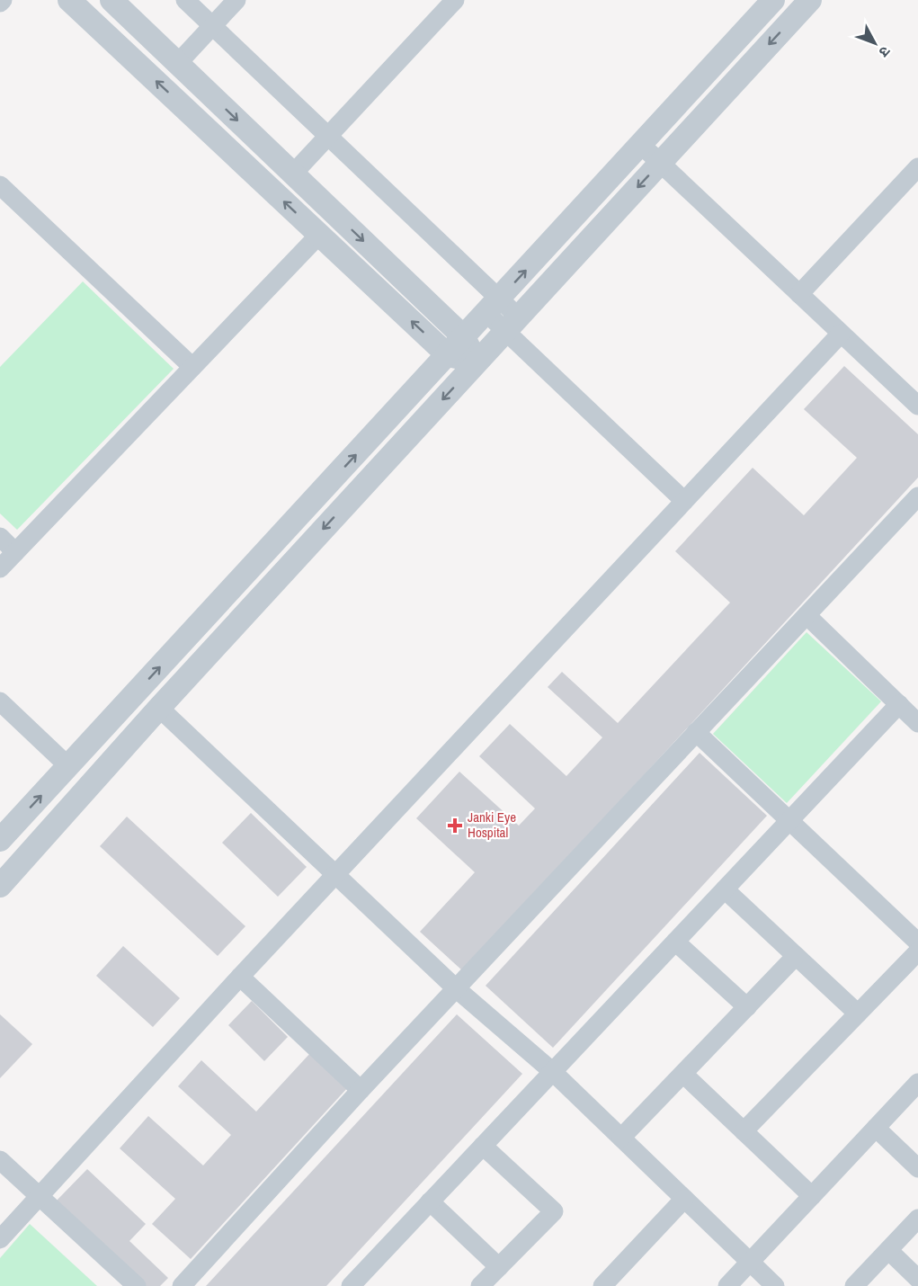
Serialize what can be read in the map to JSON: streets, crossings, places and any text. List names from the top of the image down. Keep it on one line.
{"places":{"health":["Janki Eye Hospital"]},"north":"bottom right"}
